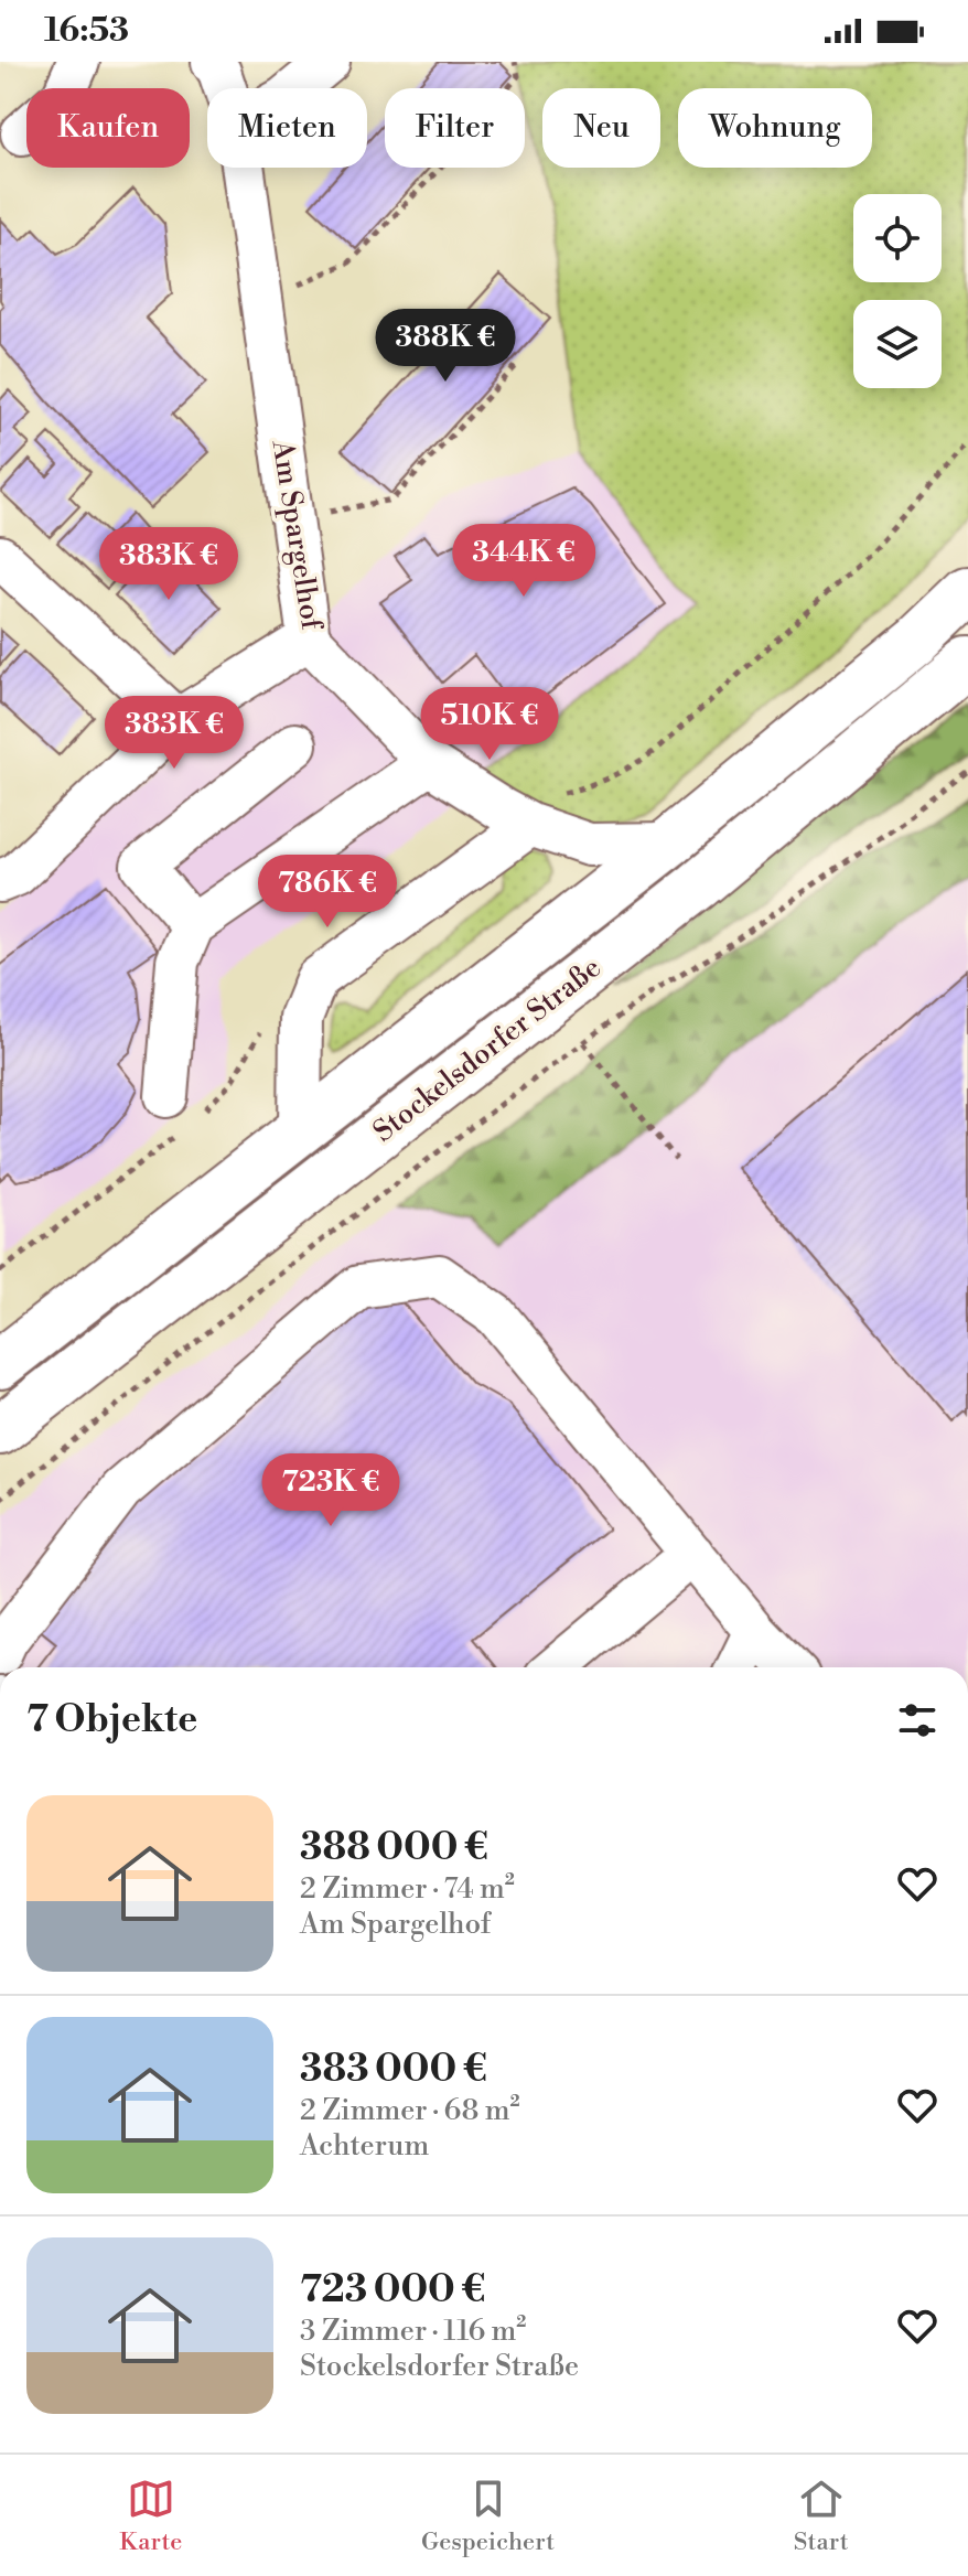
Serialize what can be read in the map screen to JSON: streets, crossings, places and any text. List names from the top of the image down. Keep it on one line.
{"streets":{"main road":["Stockelsdorfer Straße"],"street":["Am Spargelhof"]},"crossings":[["Am Spargelhof","Stockelsdorfer Straße"]],"page":{"status":"16:53","chip":["Kaufen","Mieten","Filter","Neu","Wohnung"],"price":["388K €","344K €","383K €","510K €","383K €","786K €","723K €"],"heading":"7 Objekte","list":[{"name":"388 000 €","note":"2 Zimmer · 74 m² · Am Spargelhof"},{"name":"383 000 €","note":"2 Zimmer · 68 m² · Achterum"},{"name":"723 000 €","note":"3 Zimmer · 116 m² · Stockelsdorfer Straße"}],"tabs":["Karte","Gespeichert","Start"]}}
